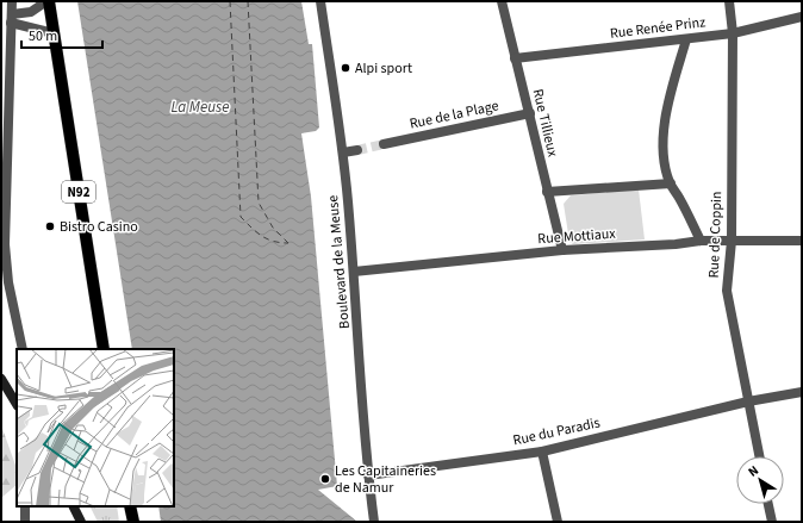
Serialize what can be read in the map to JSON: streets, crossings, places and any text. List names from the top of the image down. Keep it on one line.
{"streets":{"main road":["N92"],"street":["Rue Renée Prinz","Rue de la Plage","Rue Tillieux","Rue de Coppin","Rue Mottiaux","Boulevard de la Meuse","Rue du Paradis"]},"crossings":[["Rue Renée Prinz","Rue Tillieux"],["Rue Renée Prinz","Rue de Coppin"],["Rue de la Plage","Rue Tillieux"],["Rue Tillieux","Rue Mottiaux"],["Rue de Coppin","Rue Mottiaux"],["Rue de Coppin","Rue du Paradis"],["Rue Mottiaux","Boulevard de la Meuse"],["Boulevard de la Meuse","Rue du Paradis"]],"water":["La Meuse"],"places":["Alpi sport","Bistro Casino","Les Capitaineries de Namur"],"scale_bar":"50 m","north":"top left"}
